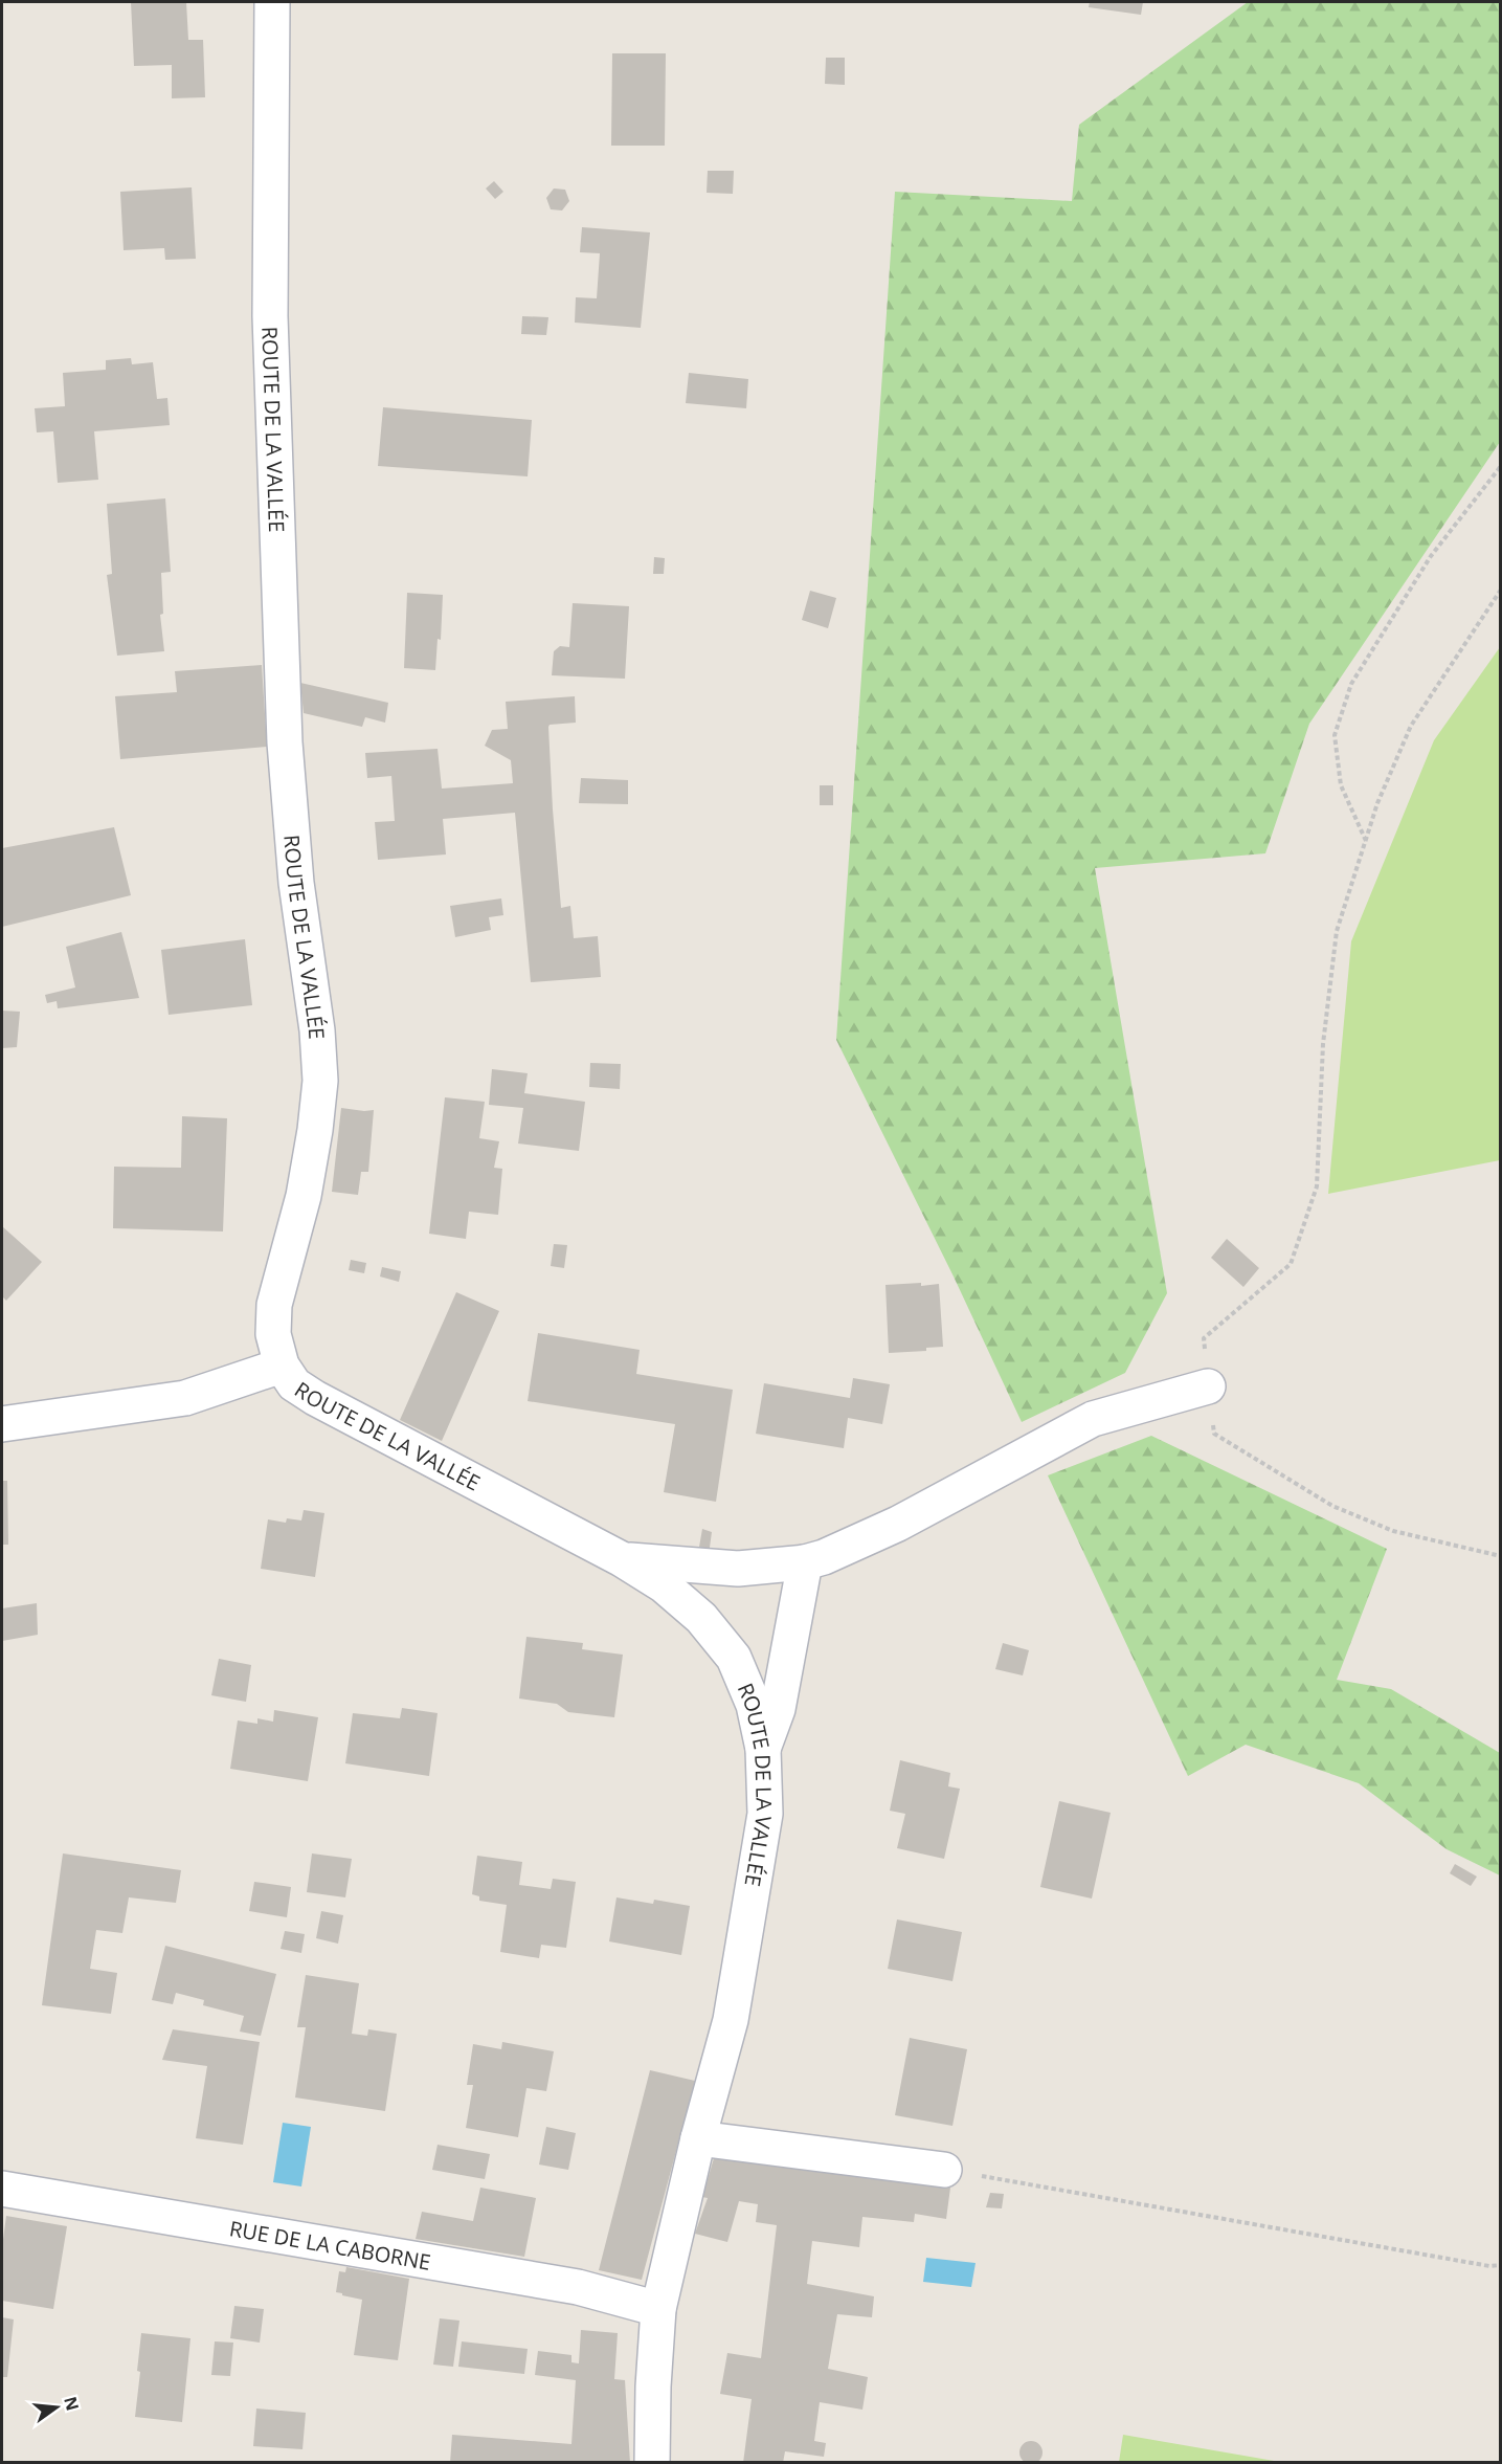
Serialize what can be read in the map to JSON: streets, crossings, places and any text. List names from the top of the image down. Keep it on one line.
{"streets":{"street":["ROUTE DE LA VALLÉE","RUE DE LA CABORNE"]},"crossings":[["ROUTE DE LA VALLÉE","RUE DE LA CABORNE"]],"north":"right"}
